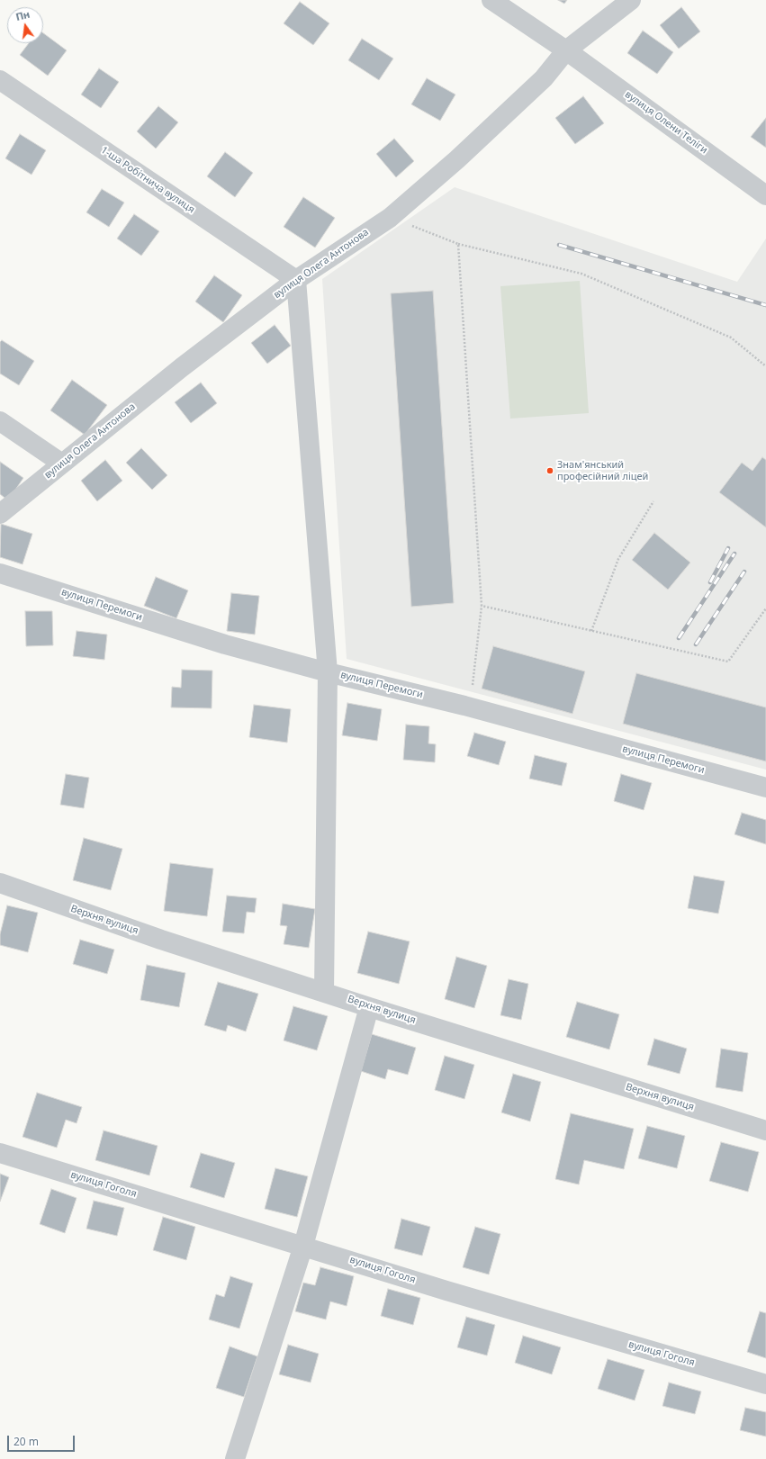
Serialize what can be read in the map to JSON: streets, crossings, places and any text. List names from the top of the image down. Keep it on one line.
{"streets":{"street":["вулиця Олени Теліги","1-ша Робітнича вулиця","вулиця Олега Антонова","вулиця Перемоги","Верхня вулиця","вулиця Гоголя"]},"crossings":[["вулиця Олени Теліги","вулиця Олега Антонова"],["1-ша Робітнича вулиця","вулиця Олега Антонова"]],"places":["Знам'янський професійний ліцей"],"scale_bar":"20 m","north":"top"}
